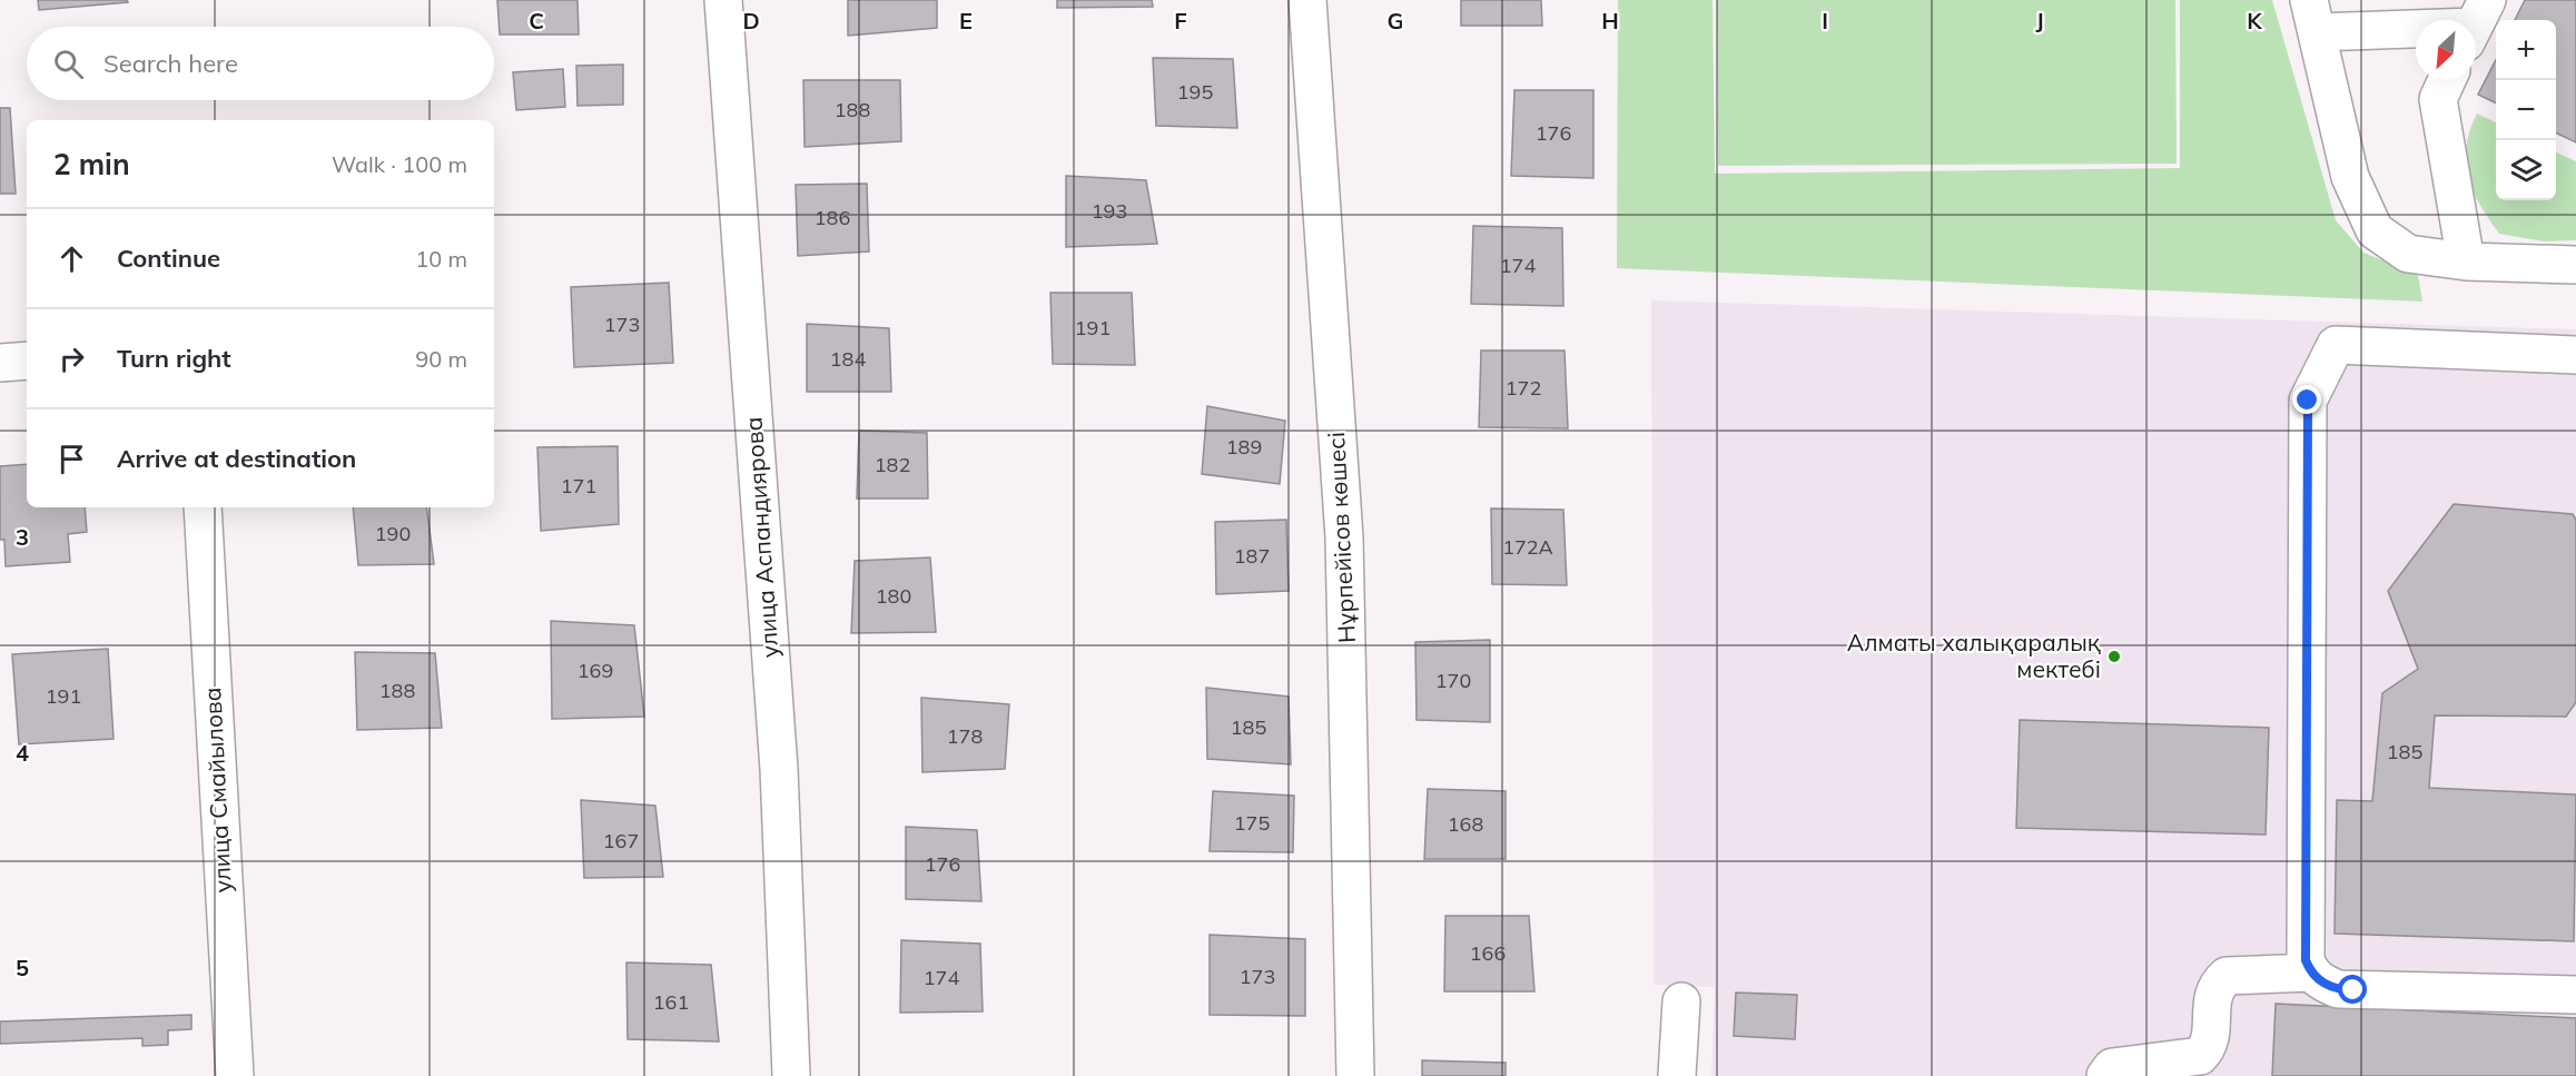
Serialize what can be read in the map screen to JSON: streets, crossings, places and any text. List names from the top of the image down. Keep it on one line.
{"streets":{"street":["улица Аспандиярова","Нұрпейісов көшесі","улица Смайылова"]},"places":["Алматы халықаралық мектебі"],"house_numbers":["195","188","176","193","186","174","173","191","184","172","189","182","171","190","172А","187","180","169","170","188","191","185","178","185","175","168","167","176","166","173","174","161"],"north":"bottom left","page":{"map_buttons":["+","−"],"search":"Search here","heading":["2 min","Walk · 100 m"],"list":[["Continue","10 m"],["Turn right","90 m"],"Arrive at destination"]},"grid":{"columns":["C","D","E","F","G","H","I","J","K"],"rows":["3","4","5"]}}
